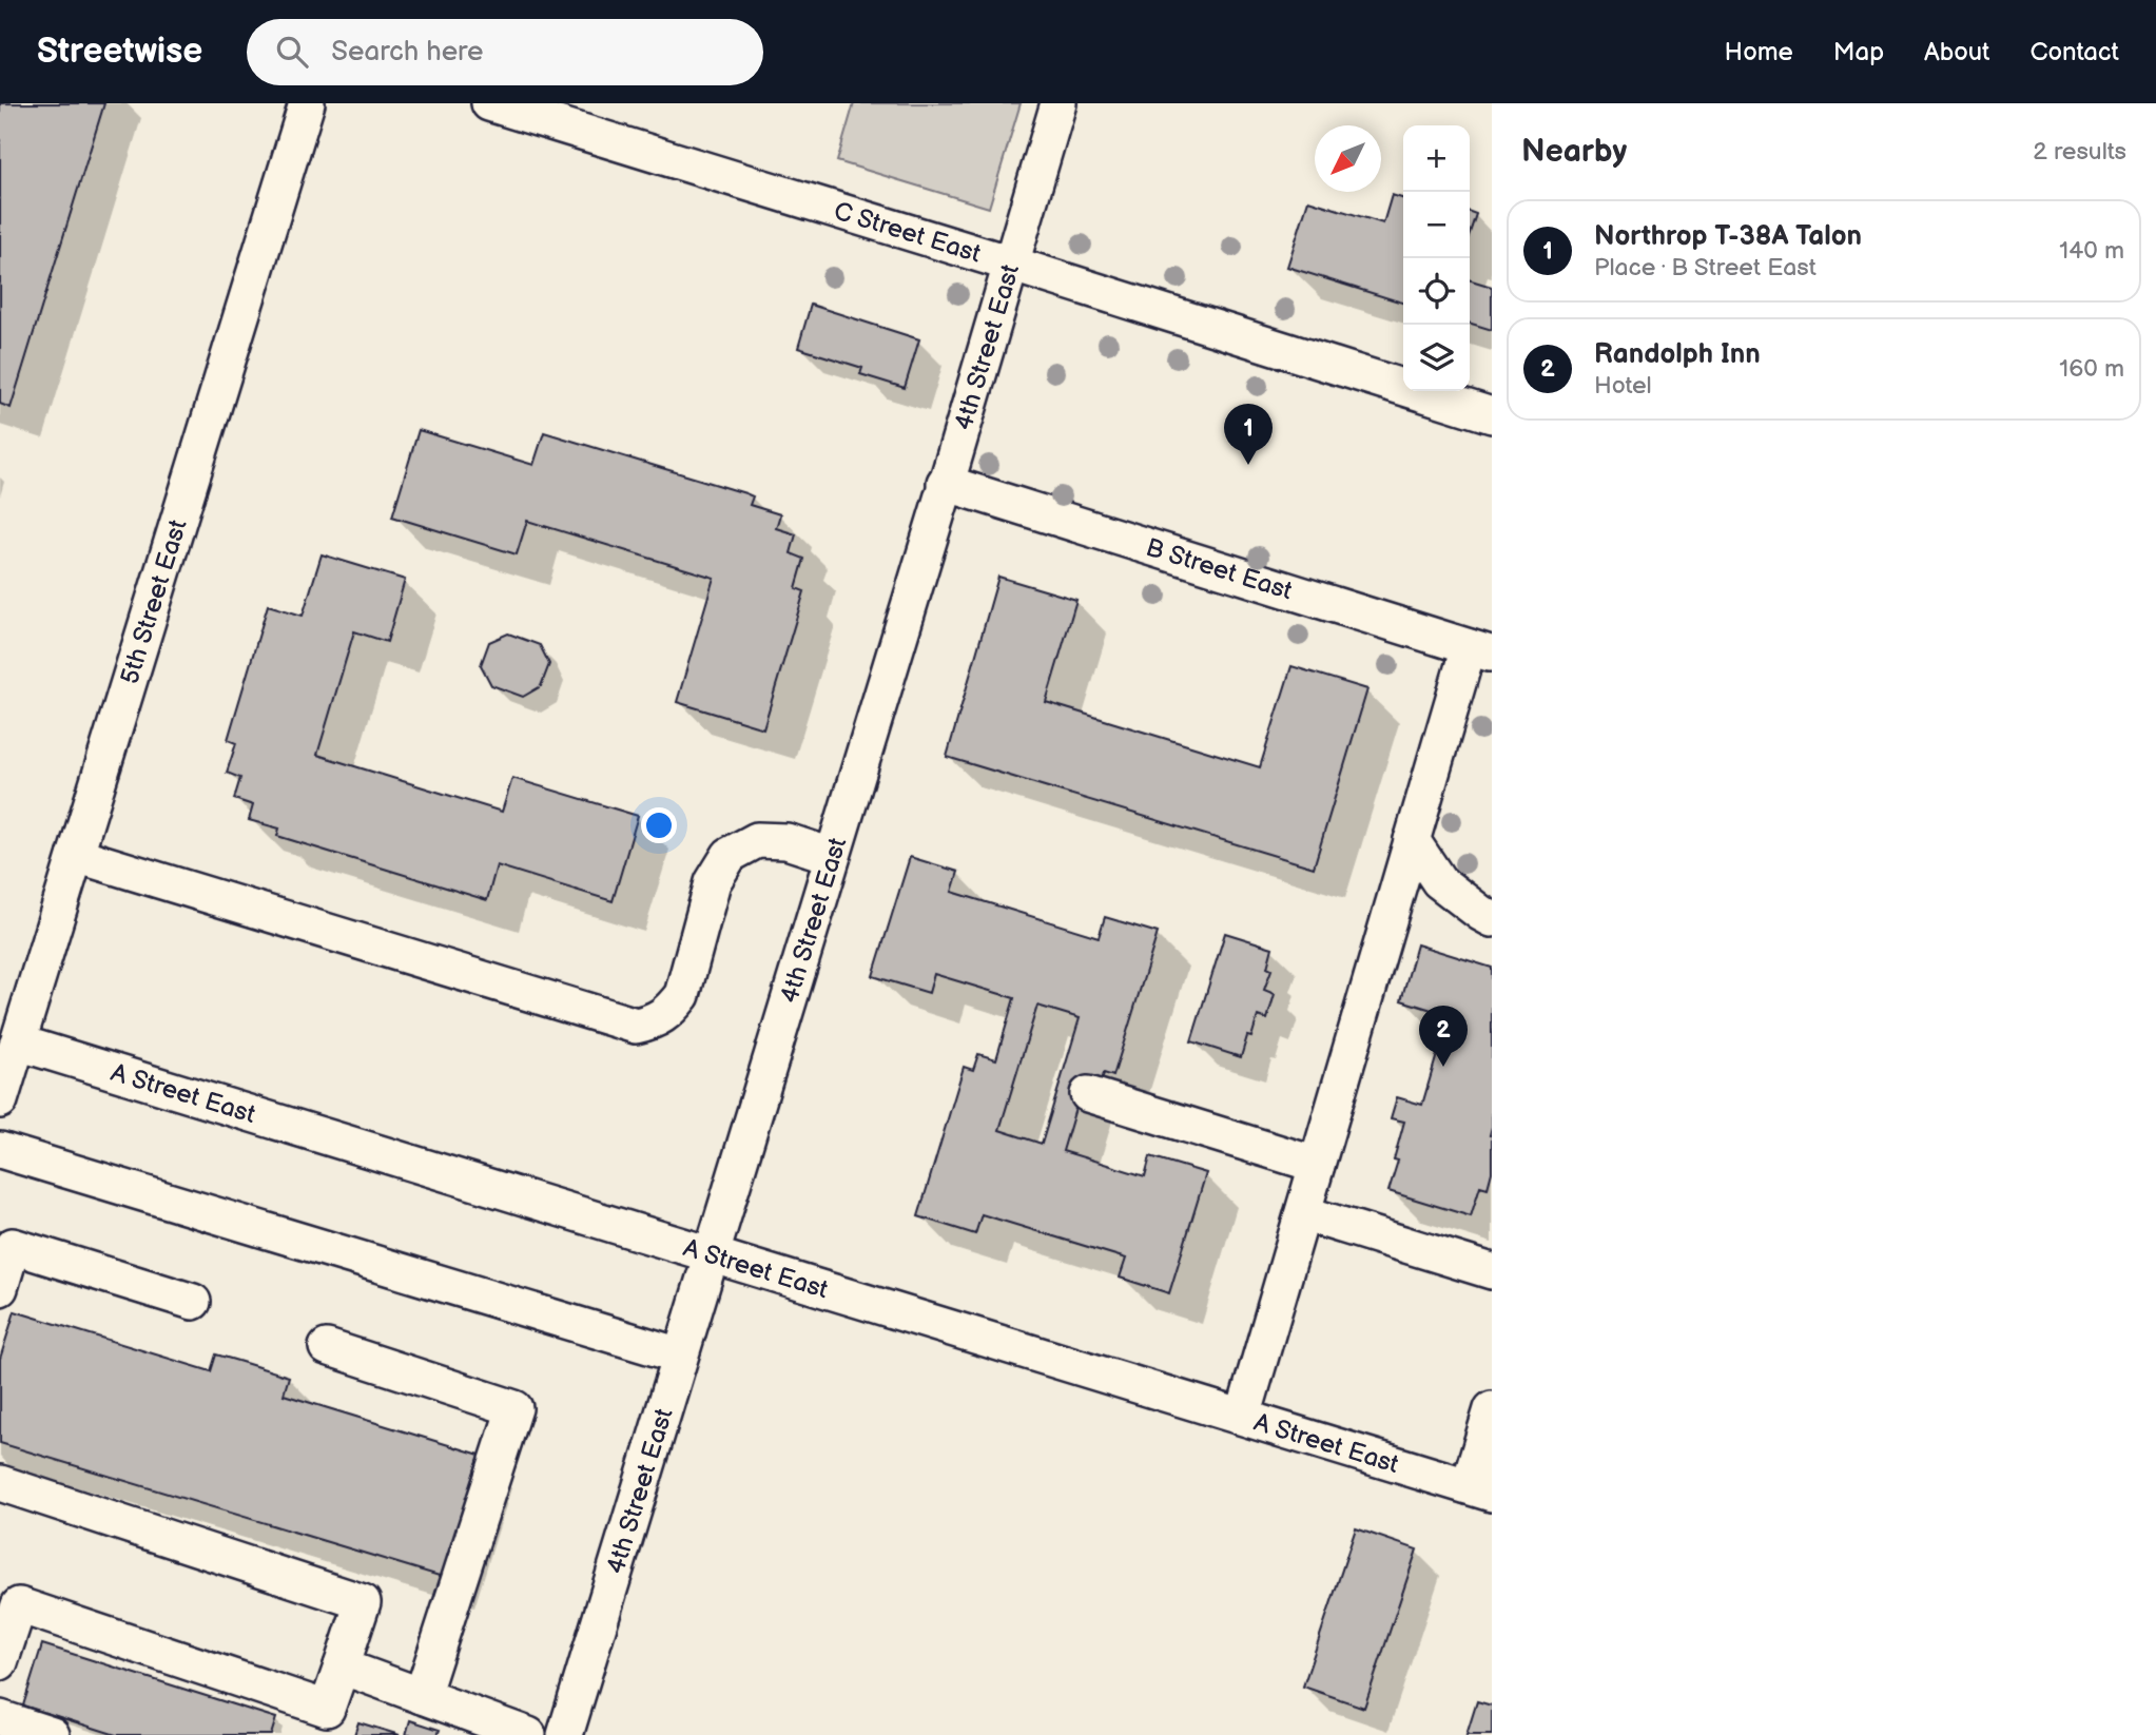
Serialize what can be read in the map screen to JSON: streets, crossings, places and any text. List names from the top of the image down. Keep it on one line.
{"streets":{"street":["C Street East","4th Street East","B Street East","5th Street East","A Street East"]},"crossings":[["C Street East","4th Street East"],["4th Street East","B Street East"],["4th Street East","A Street East"],["5th Street East","A Street East"]],"north":"bottom left","page":{"header":"Streetwise","search":"Search here","nav":["Home","Map","About","Contact"],"heading":["Nearby","2 results"],"map_buttons":["+","−"],"list":[{"mark":"1","name":"Northrop T-38A Talon","note":"Place · B Street East","value":"140 m"},{"mark":"2","name":"Randolph Inn","note":"Hotel","value":"160 m"}],"pins":["1","2"]}}
